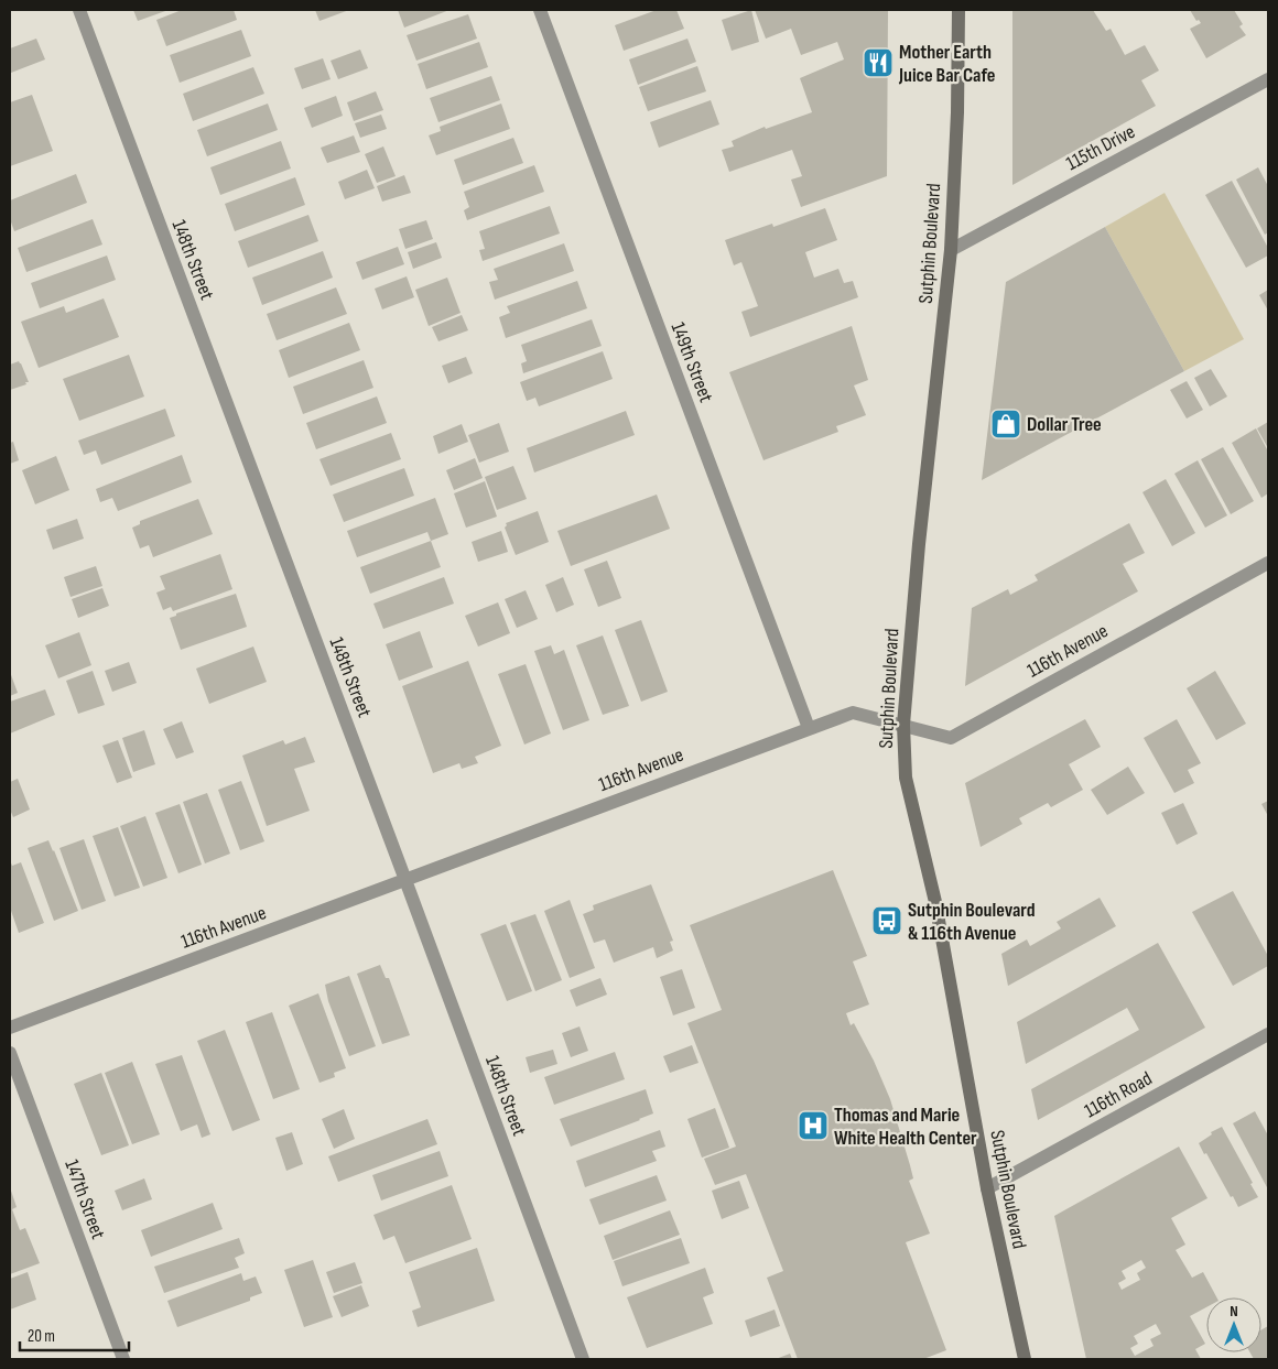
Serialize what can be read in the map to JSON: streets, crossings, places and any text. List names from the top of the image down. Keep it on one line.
{"streets":{"main road":["Sutphin Boulevard"],"street":["115th Drive","148th Street","149th Street","116th Avenue","116th Road","147th Street"]},"crossings":[["115th Drive","Sutphin Boulevard"],["Sutphin Boulevard","116th Avenue"],["Sutphin Boulevard","116th Road"],["148th Street","116th Avenue"],["149th Street","116th Avenue"]],"places":{"restaurant":["Mother Earth Juice Bar Cafe"],"shop":["Dollar Tree"],"bus stop":["Sutphin Boulevard & 116th Avenue"],"hospital":["Thomas and Marie White Health Center"]},"scale_bar":"20 m","north":"top"}
